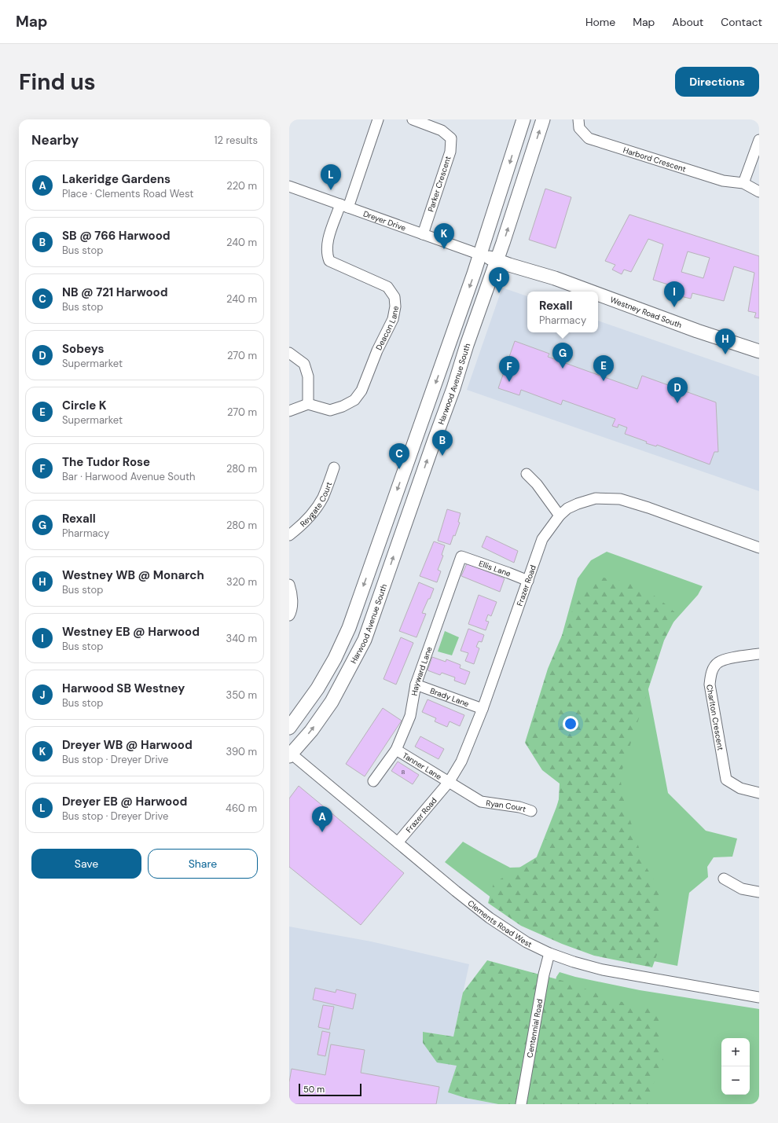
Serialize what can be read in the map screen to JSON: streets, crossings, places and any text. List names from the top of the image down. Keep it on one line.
{"streets":{"main road":["Westney Road South","Harwood Avenue South"],"street":["Harbord Crescent","Parker Crescent","Dreyer Drive","Deacon Lane","Reygate Court","Ellis Lane","Frazer Road","Hayward Lane","Brady Lane","Charlton Crescent","Tanner Lane","Ryan Court","Clements Road West","Centennial Road"]},"crossings":[["Parker Crescent","Dreyer Drive"],["Dreyer Drive","Westney Road South"],["Dreyer Drive","Deacon Lane"],["Dreyer Drive","Harwood Avenue South"],["Westney Road South","Harwood Avenue South"],["Harwood Avenue South","Clements Road West"],["Ellis Lane","Frazer Road"],["Ellis Lane","Hayward Lane"],["Frazer Road","Brady Lane"],["Frazer Road","Tanner Lane"],["Frazer Road","Ryan Court"],["Frazer Road","Clements Road West"],["Hayward Lane","Brady Lane"],["Hayward Lane","Tanner Lane"],["Tanner Lane","Ryan Court"],["Clements Road West","Centennial Road"]],"house_numbers":["8"],"scale_bar":"50 m","page":{"header":"Map","nav":["Home","Map","About","Contact"],"buttons":["Directions",["Save","Share"]],"title":"Find us","heading":["Nearby","12 results"],"list":[{"mark":"A","name":"Lakeridge Gardens","note":"Place · Clements Road West","value":"220 m"},{"mark":"B","name":"SB @ 766 Harwood","note":"Bus stop","value":"240 m"},{"mark":"C","name":"NB @ 721 Harwood","note":"Bus stop","value":"240 m"},{"mark":"D","name":"Sobeys","note":"Supermarket","value":"270 m"},{"mark":"E","name":"Circle K","note":"Supermarket","value":"270 m"},{"mark":"F","name":"The Tudor Rose","note":"Bar · Harwood Avenue South","value":"280 m"},{"mark":"G","name":"Rexall","note":"Pharmacy","value":"280 m"},{"mark":"H","name":"Westney WB @ Monarch","note":"Bus stop","value":"320 m"},{"mark":"I","name":"Westney EB @ Harwood","note":"Bus stop","value":"340 m"},{"mark":"J","name":"Harwood SB Westney","note":"Bus stop","value":"350 m"},{"mark":"K","name":"Dreyer WB @ Harwood","note":"Bus stop · Dreyer Drive","value":"390 m"},{"mark":"L","name":"Dreyer EB @ Harwood","note":"Bus stop · Dreyer Drive","value":"460 m"}],"pins":["L","K","J","I","H","G","E","F","D","B","C","A"],"popup":["Rexall","Pharmacy"],"map_buttons":["+","−"],"scale":"50 m"}}
